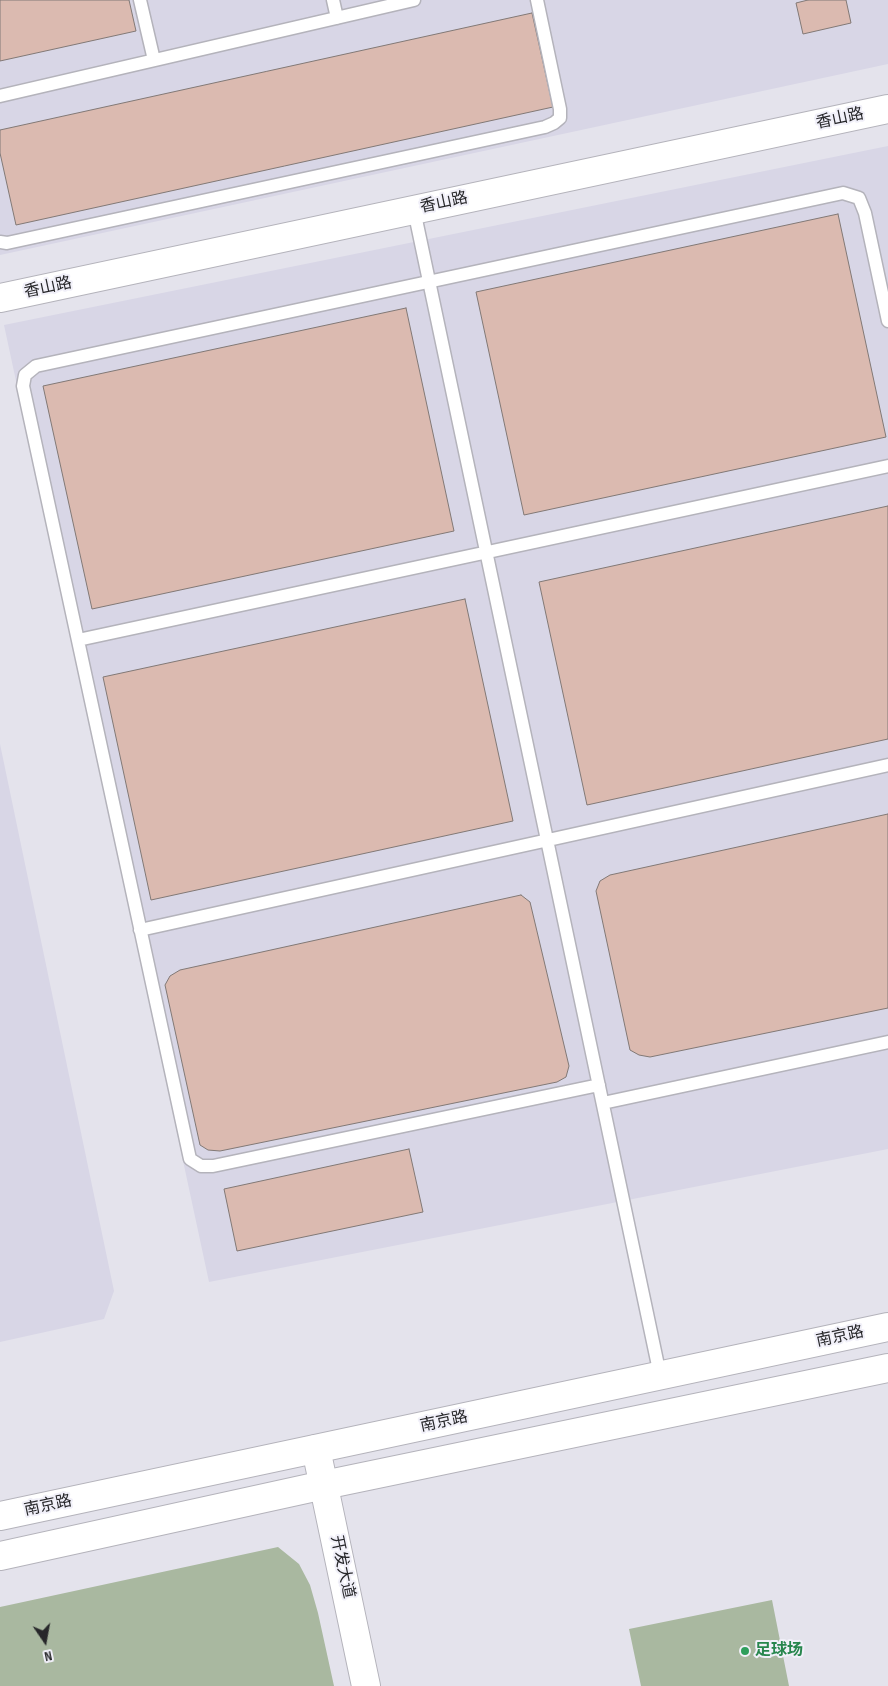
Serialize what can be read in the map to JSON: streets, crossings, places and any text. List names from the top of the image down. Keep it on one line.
{"streets":{"main road":["香山路","南京路","开发大道"]},"crossings":[["南京路","开发大道"]],"places":["足球场"],"north":"bottom"}
